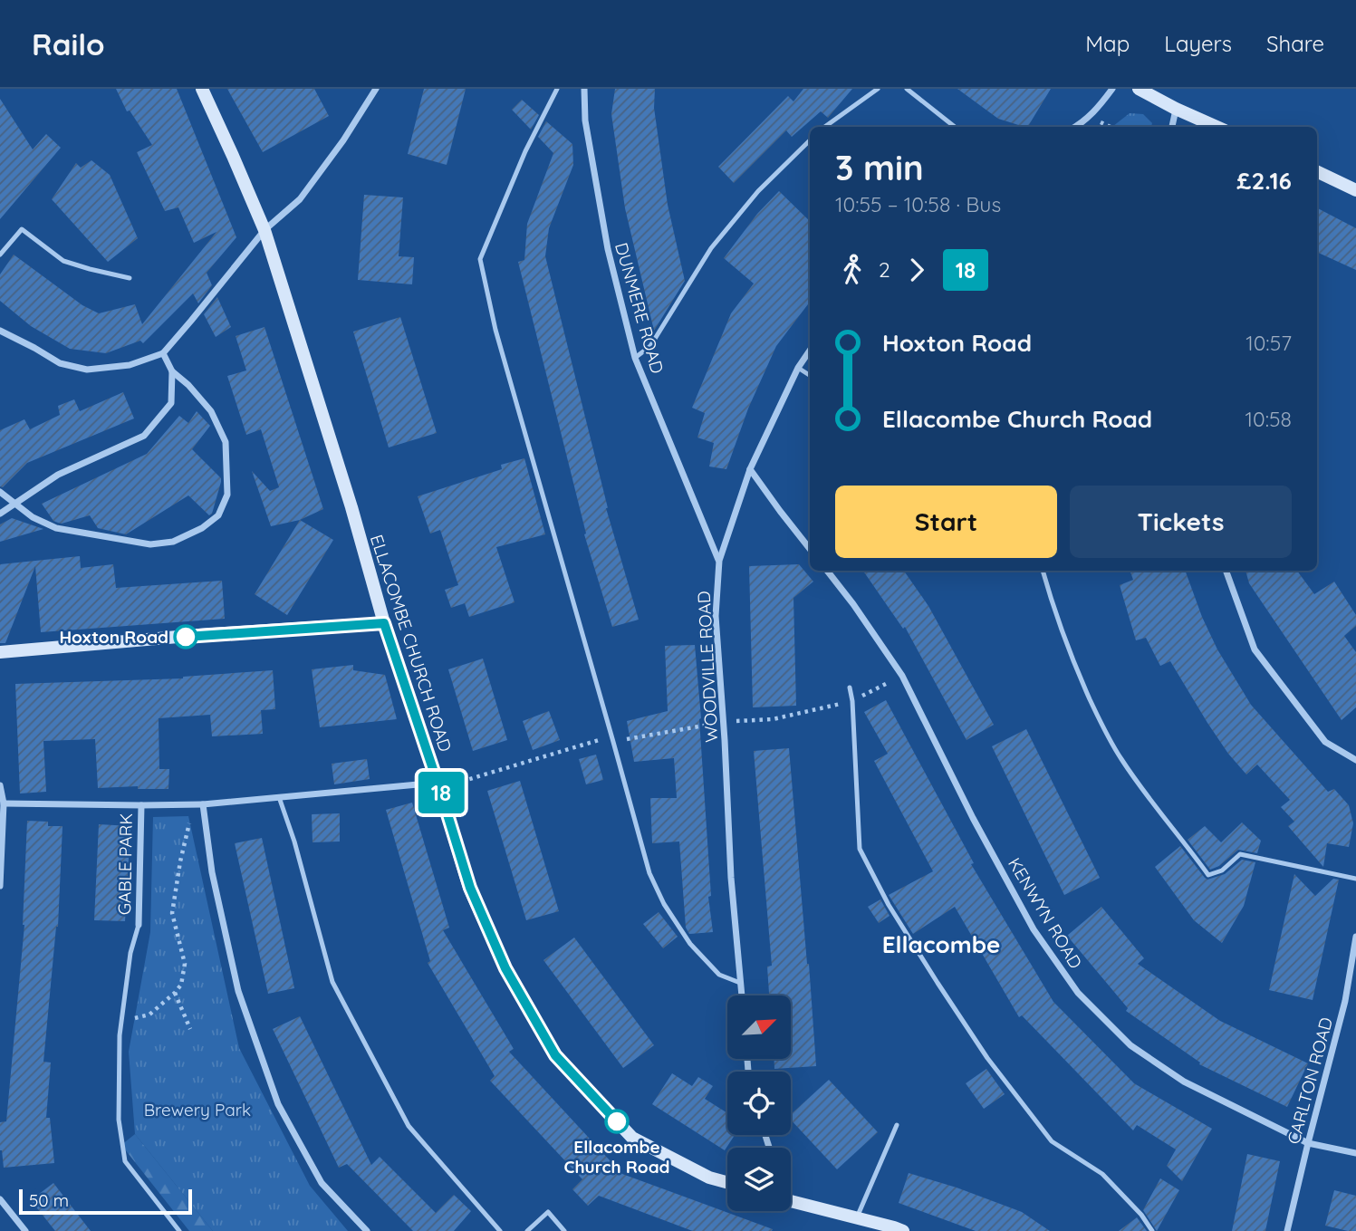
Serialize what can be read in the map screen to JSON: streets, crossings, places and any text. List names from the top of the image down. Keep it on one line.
{"streets":{"street":["DUNMERE ROAD","ELLACOMBE CHURCH ROAD","WOODVILLE ROAD","GABLE PARK","KENWYN ROAD","CARLTON ROAD"]},"crossings":[["DUNMERE ROAD","WOODVILLE ROAD"],["KENWYN ROAD","CARLTON ROAD"]],"districts":["Ellacombe"],"parks":["Brewery Park"],"places":["Hoxton Road","Ellacombe Church Road"],"lines":["bus line 18"],"scale_bar":"50 m","north":"top right","page":{"header":"Railo","nav":["Map","Layers","Share"],"on_map":"18","heading":["3 min","10:55 – 10:58 · Bus","£2.16"],"legs":["2","18"],"list":[{"name":"Hoxton Road","value":"10:57"},{"name":"Ellacombe Church Road","value":"10:58"}],"buttons":["Start","Tickets"],"scale":"50 m"}}
